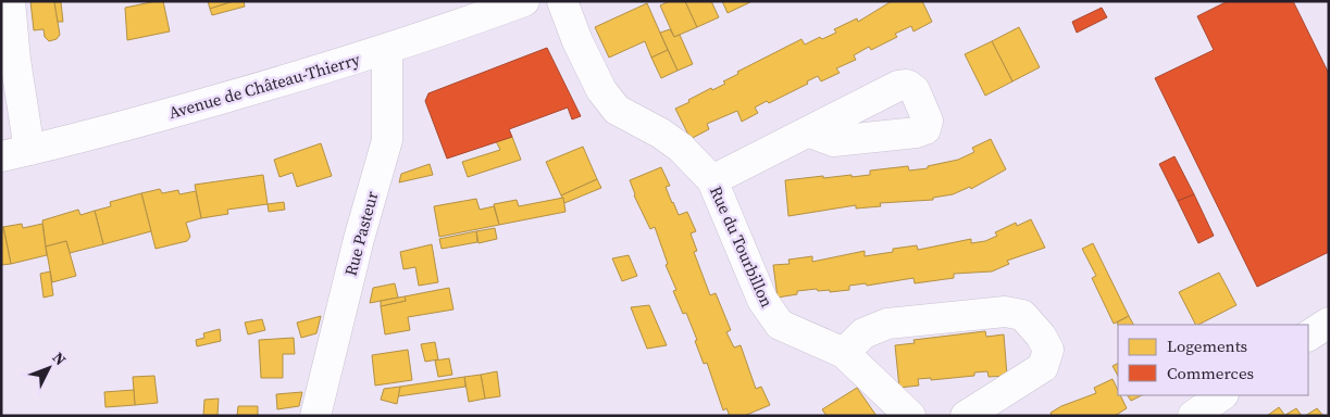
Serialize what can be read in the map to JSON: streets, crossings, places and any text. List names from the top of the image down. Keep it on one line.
{"streets":{"street":["Avenue de Château-Thierry","Rue Pasteur","Rue du Tourbillon"]},"crossings":[["Avenue de Château-Thierry","Rue Pasteur"]],"legend":["Logements","Commerces"],"north":"top right"}
